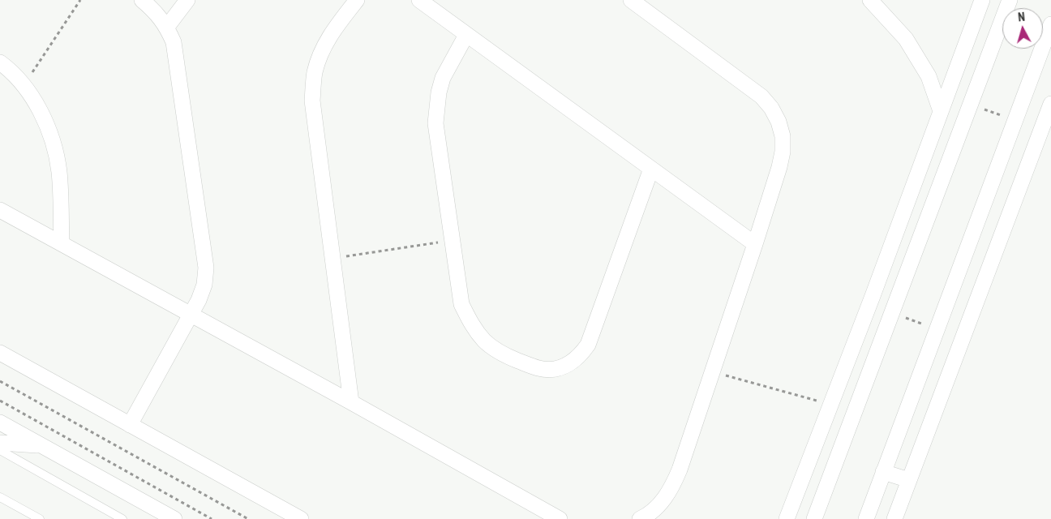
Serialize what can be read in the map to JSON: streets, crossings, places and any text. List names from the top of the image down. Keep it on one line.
{"north":"top"}
